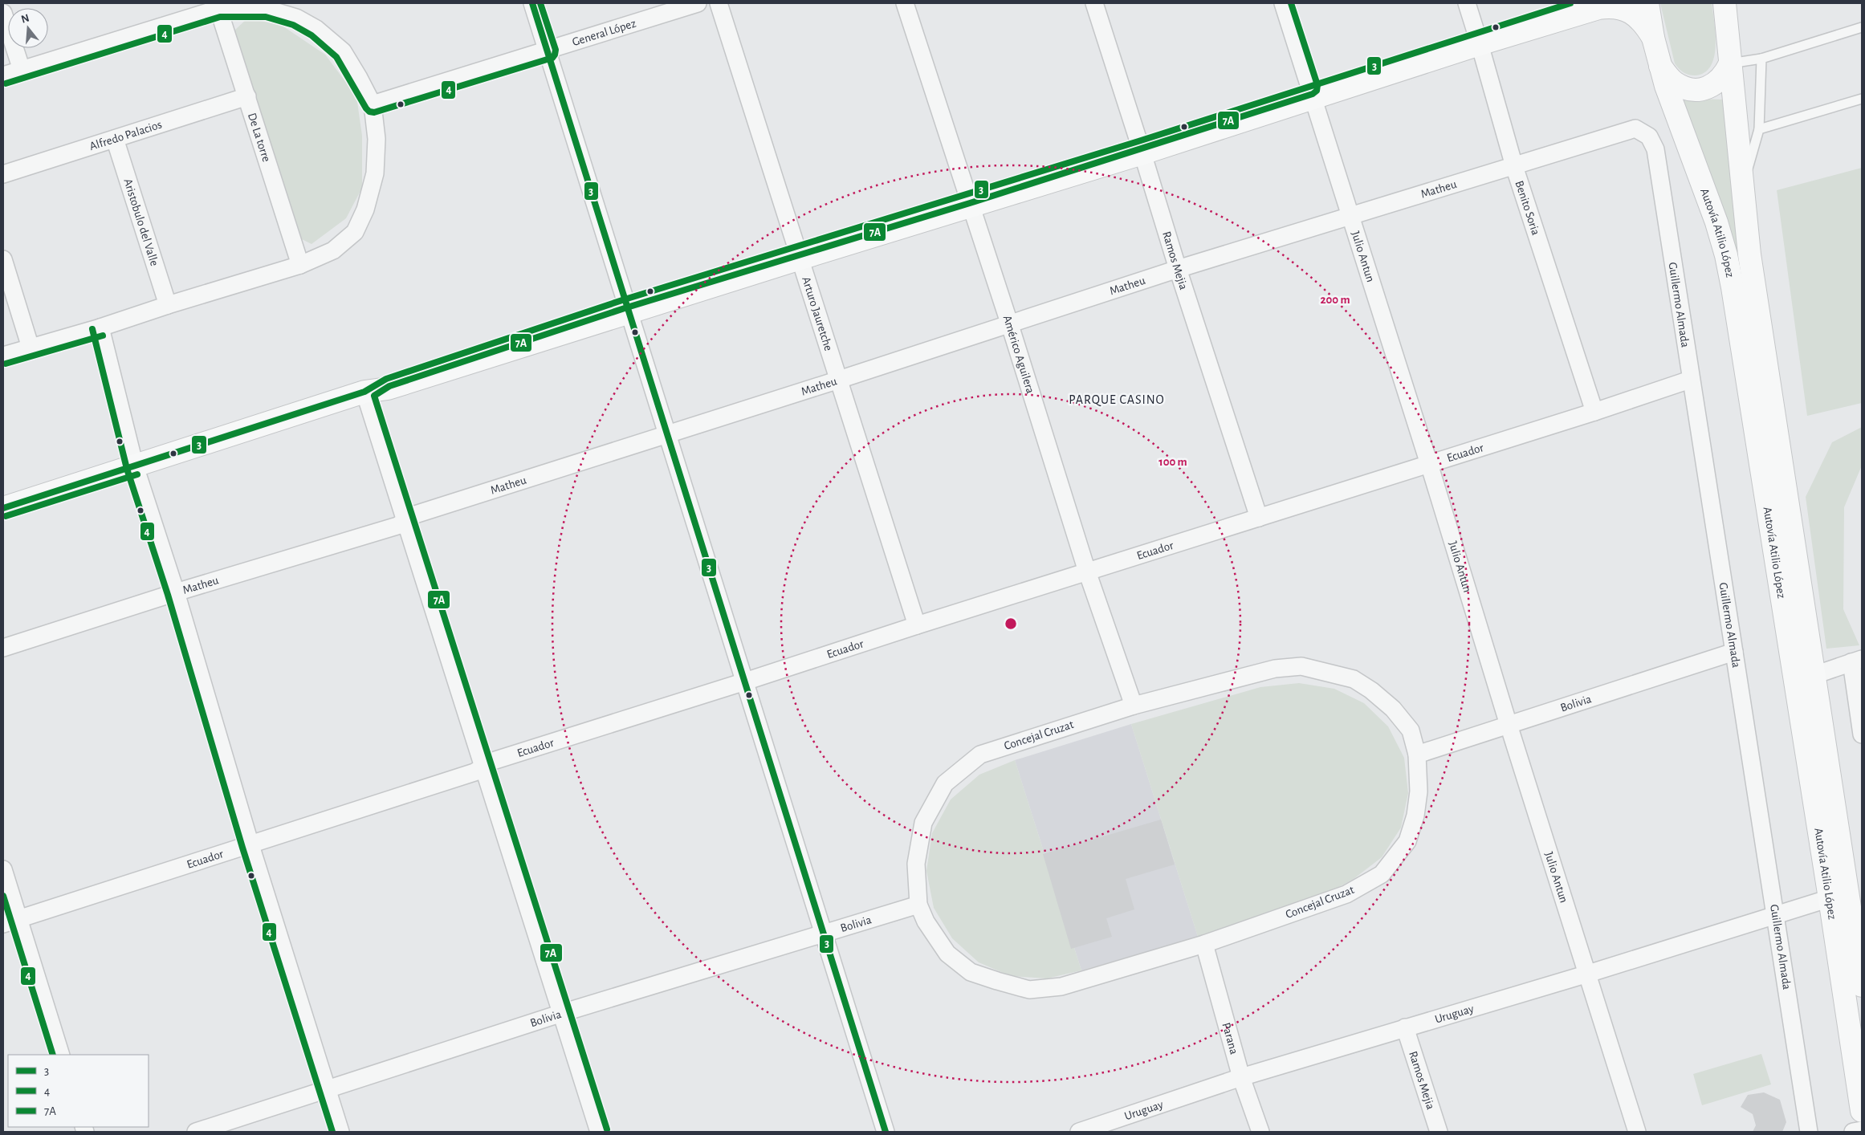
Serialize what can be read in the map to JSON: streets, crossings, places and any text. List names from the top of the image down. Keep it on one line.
{"streets":{"main road":["Autovía Atilio López"],"street":["General López","Alfredo Palacios","De La torre","Matheu","Benito Soria","Aristobulo del Valle","Julio Antun","Ramos Mejia","Guillermo Almada","Arturo Jauretche","Américo Aguilera","Ecuador","Bolivia","Concejal Cruzat","Uruguay","Parana"]},"crossings":[["Alfredo Palacios","De La torre"],["Alfredo Palacios","Aristobulo del Valle"],["Matheu","Benito Soria"],["Matheu","Julio Antun"],["Matheu","Ramos Mejia"],["Matheu","Guillermo Almada"],["Matheu","Arturo Jauretche"],["Matheu","Américo Aguilera"],["Benito Soria","Ecuador"],["Autovía Atilio López","Uruguay"],["Julio Antun","Ecuador"],["Julio Antun","Bolivia"],["Julio Antun","Uruguay"],["Ramos Mejia","Ecuador"],["Ramos Mejia","Uruguay"],["Guillermo Almada","Ecuador"],["Guillermo Almada","Bolivia"],["Guillermo Almada","Uruguay"],["Arturo Jauretche","Ecuador"],["Américo Aguilera","Ecuador"],["Américo Aguilera","Concejal Cruzat"],["Bolivia","Concejal Cruzat"],["Concejal Cruzat","Parana"],["Uruguay","Parana"]],"districts":["PARQUE CASINO"],"lines":["transit line 3","transit line 4","transit line 7A"],"legend":["3","4","7A"],"north":"top","rings":["200 m","100 m"]}
